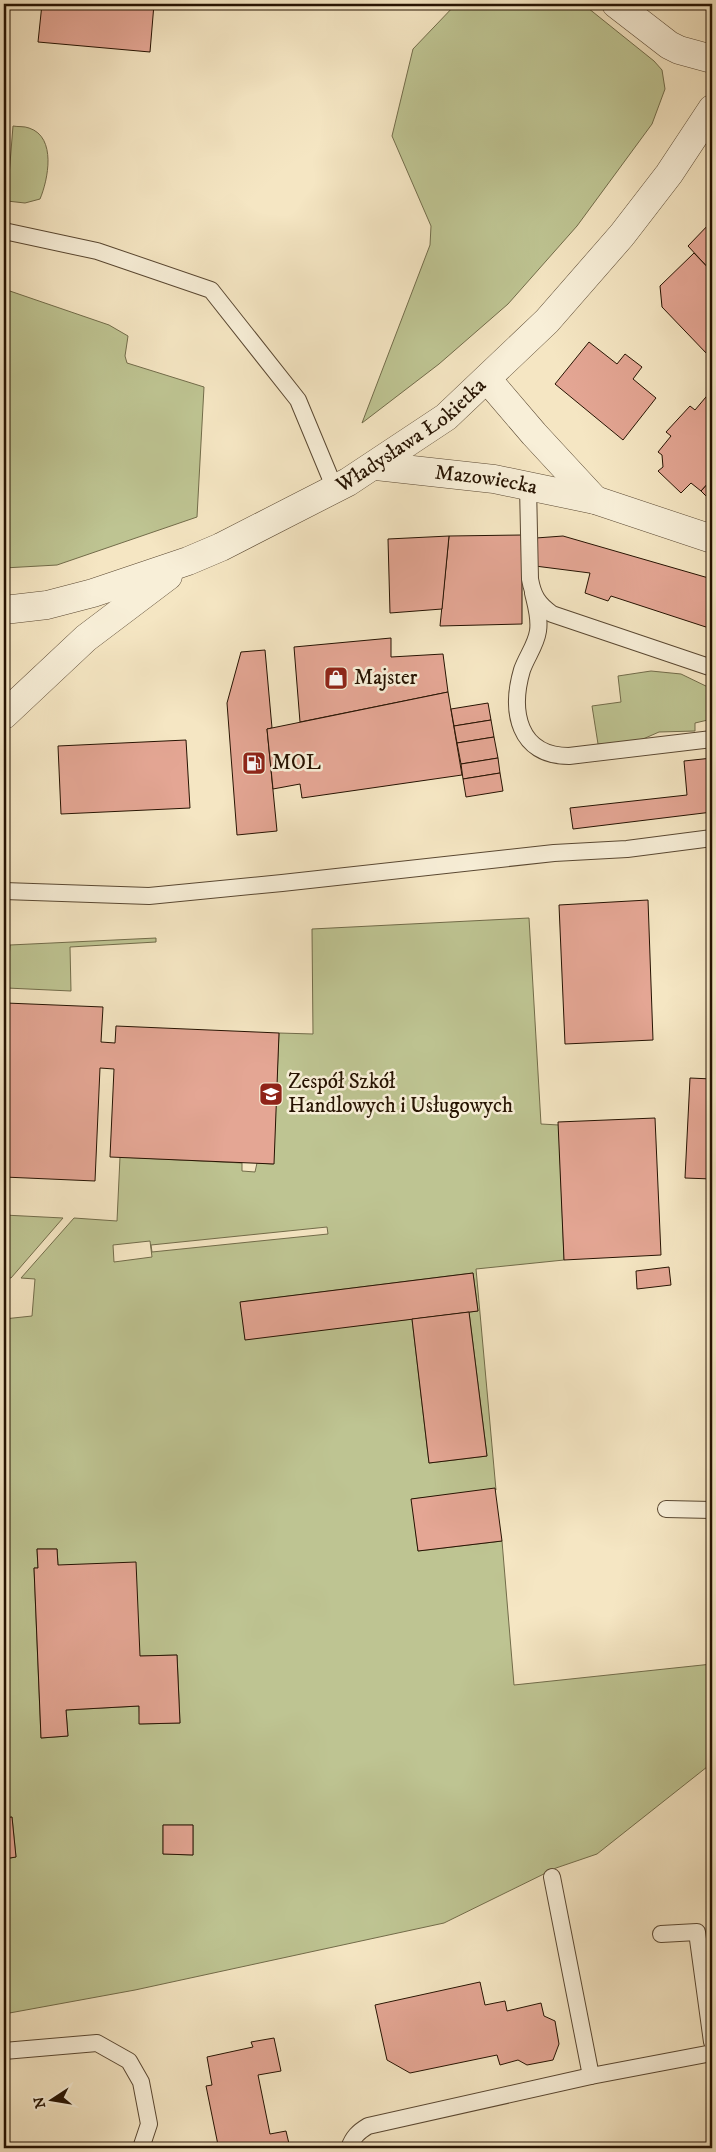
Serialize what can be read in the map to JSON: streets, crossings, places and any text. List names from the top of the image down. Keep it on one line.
{"streets":{"street":["Władysława Łokietka","Mazowiecka"]},"crossings":[["Władysława Łokietka","Mazowiecka"]],"places":{"shop":["Majster"],"fuel station":["MOL"],"school or university":["Zespół Szkół Handlowych i Usługowych"]},"north":"left"}
